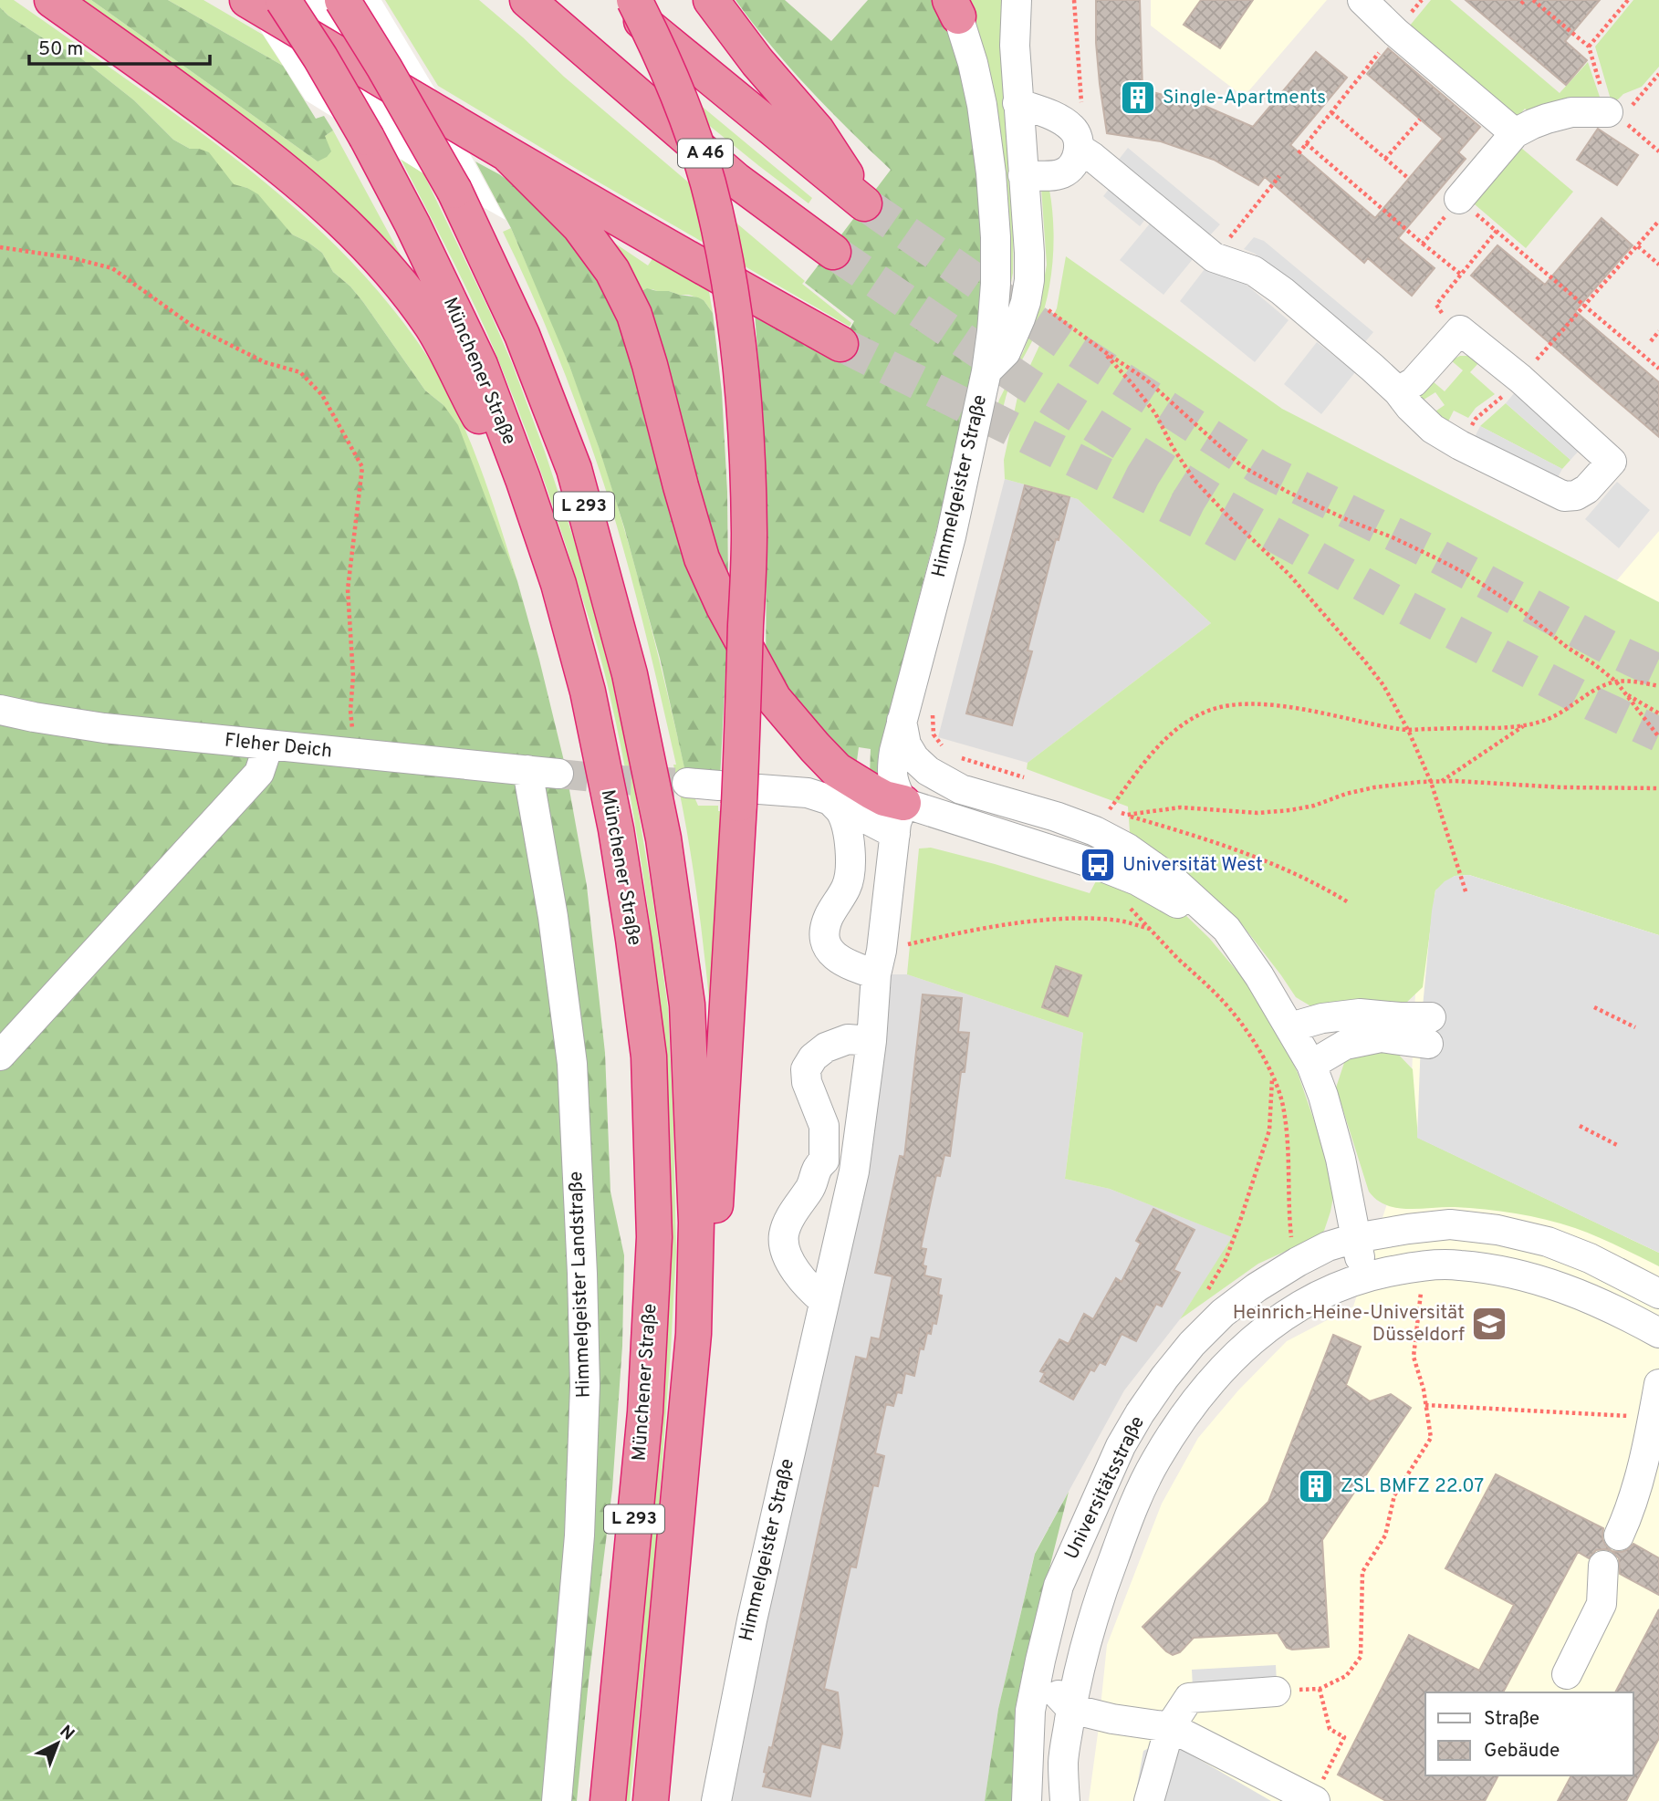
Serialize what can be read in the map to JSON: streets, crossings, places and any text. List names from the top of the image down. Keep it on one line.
{"streets":{"highway":["A 46","Münchener Straße","L 293"],"street":["Himmelgeister Straße","Fleher Deich","Himmelgeister Landstraße","Universitätsstraße"]},"crossings":[["Fleher Deich","Himmelgeister Landstraße"]],"places":{"building":["Single-Apartments","ZSL BMFZ 22.07"],"bus stop":["Universität West"],"school or university":["Heinrich-Heine-Universität Düsseldorf"]},"legend":["Straße","Gebäude"],"scale_bar":"50 m","north":"top right"}
